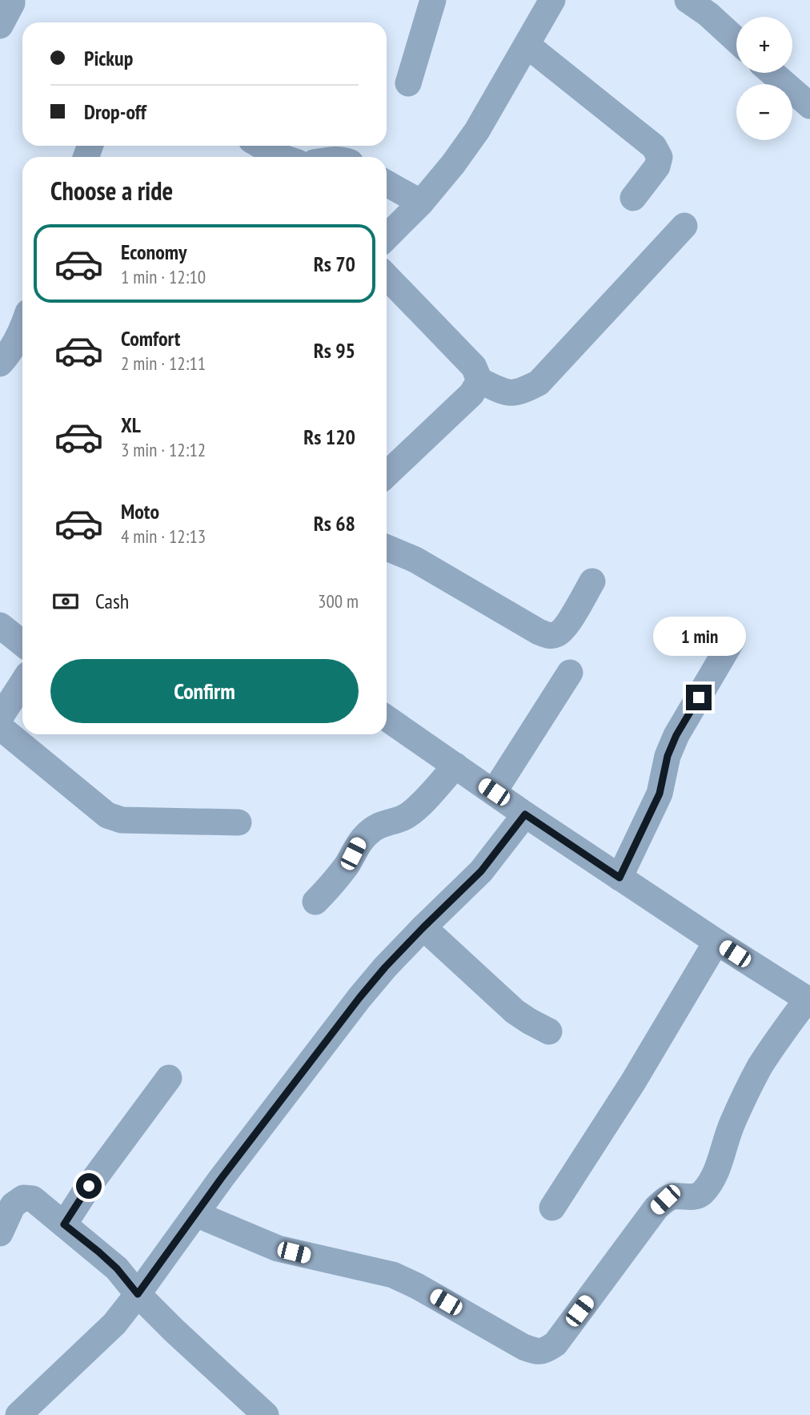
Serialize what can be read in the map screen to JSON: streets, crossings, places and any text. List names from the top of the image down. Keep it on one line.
{"page":{"map_buttons":["+","−"],"banner":["Pickup","Drop-off"],"heading":"Choose a ride","list":[{"name":"Economy","note":"1 min · 12:10","value":"Rs 70"},{"name":"Comfort","note":"2 min · 12:11","value":"Rs 95"},{"name":"XL","note":"3 min · 12:12","value":"Rs 120"},{"name":"Moto","note":"4 min · 12:13","value":"Rs 68"}],"pay":["Cash","300 m"],"bubble":"1 min","buttons":"Confirm"}}
